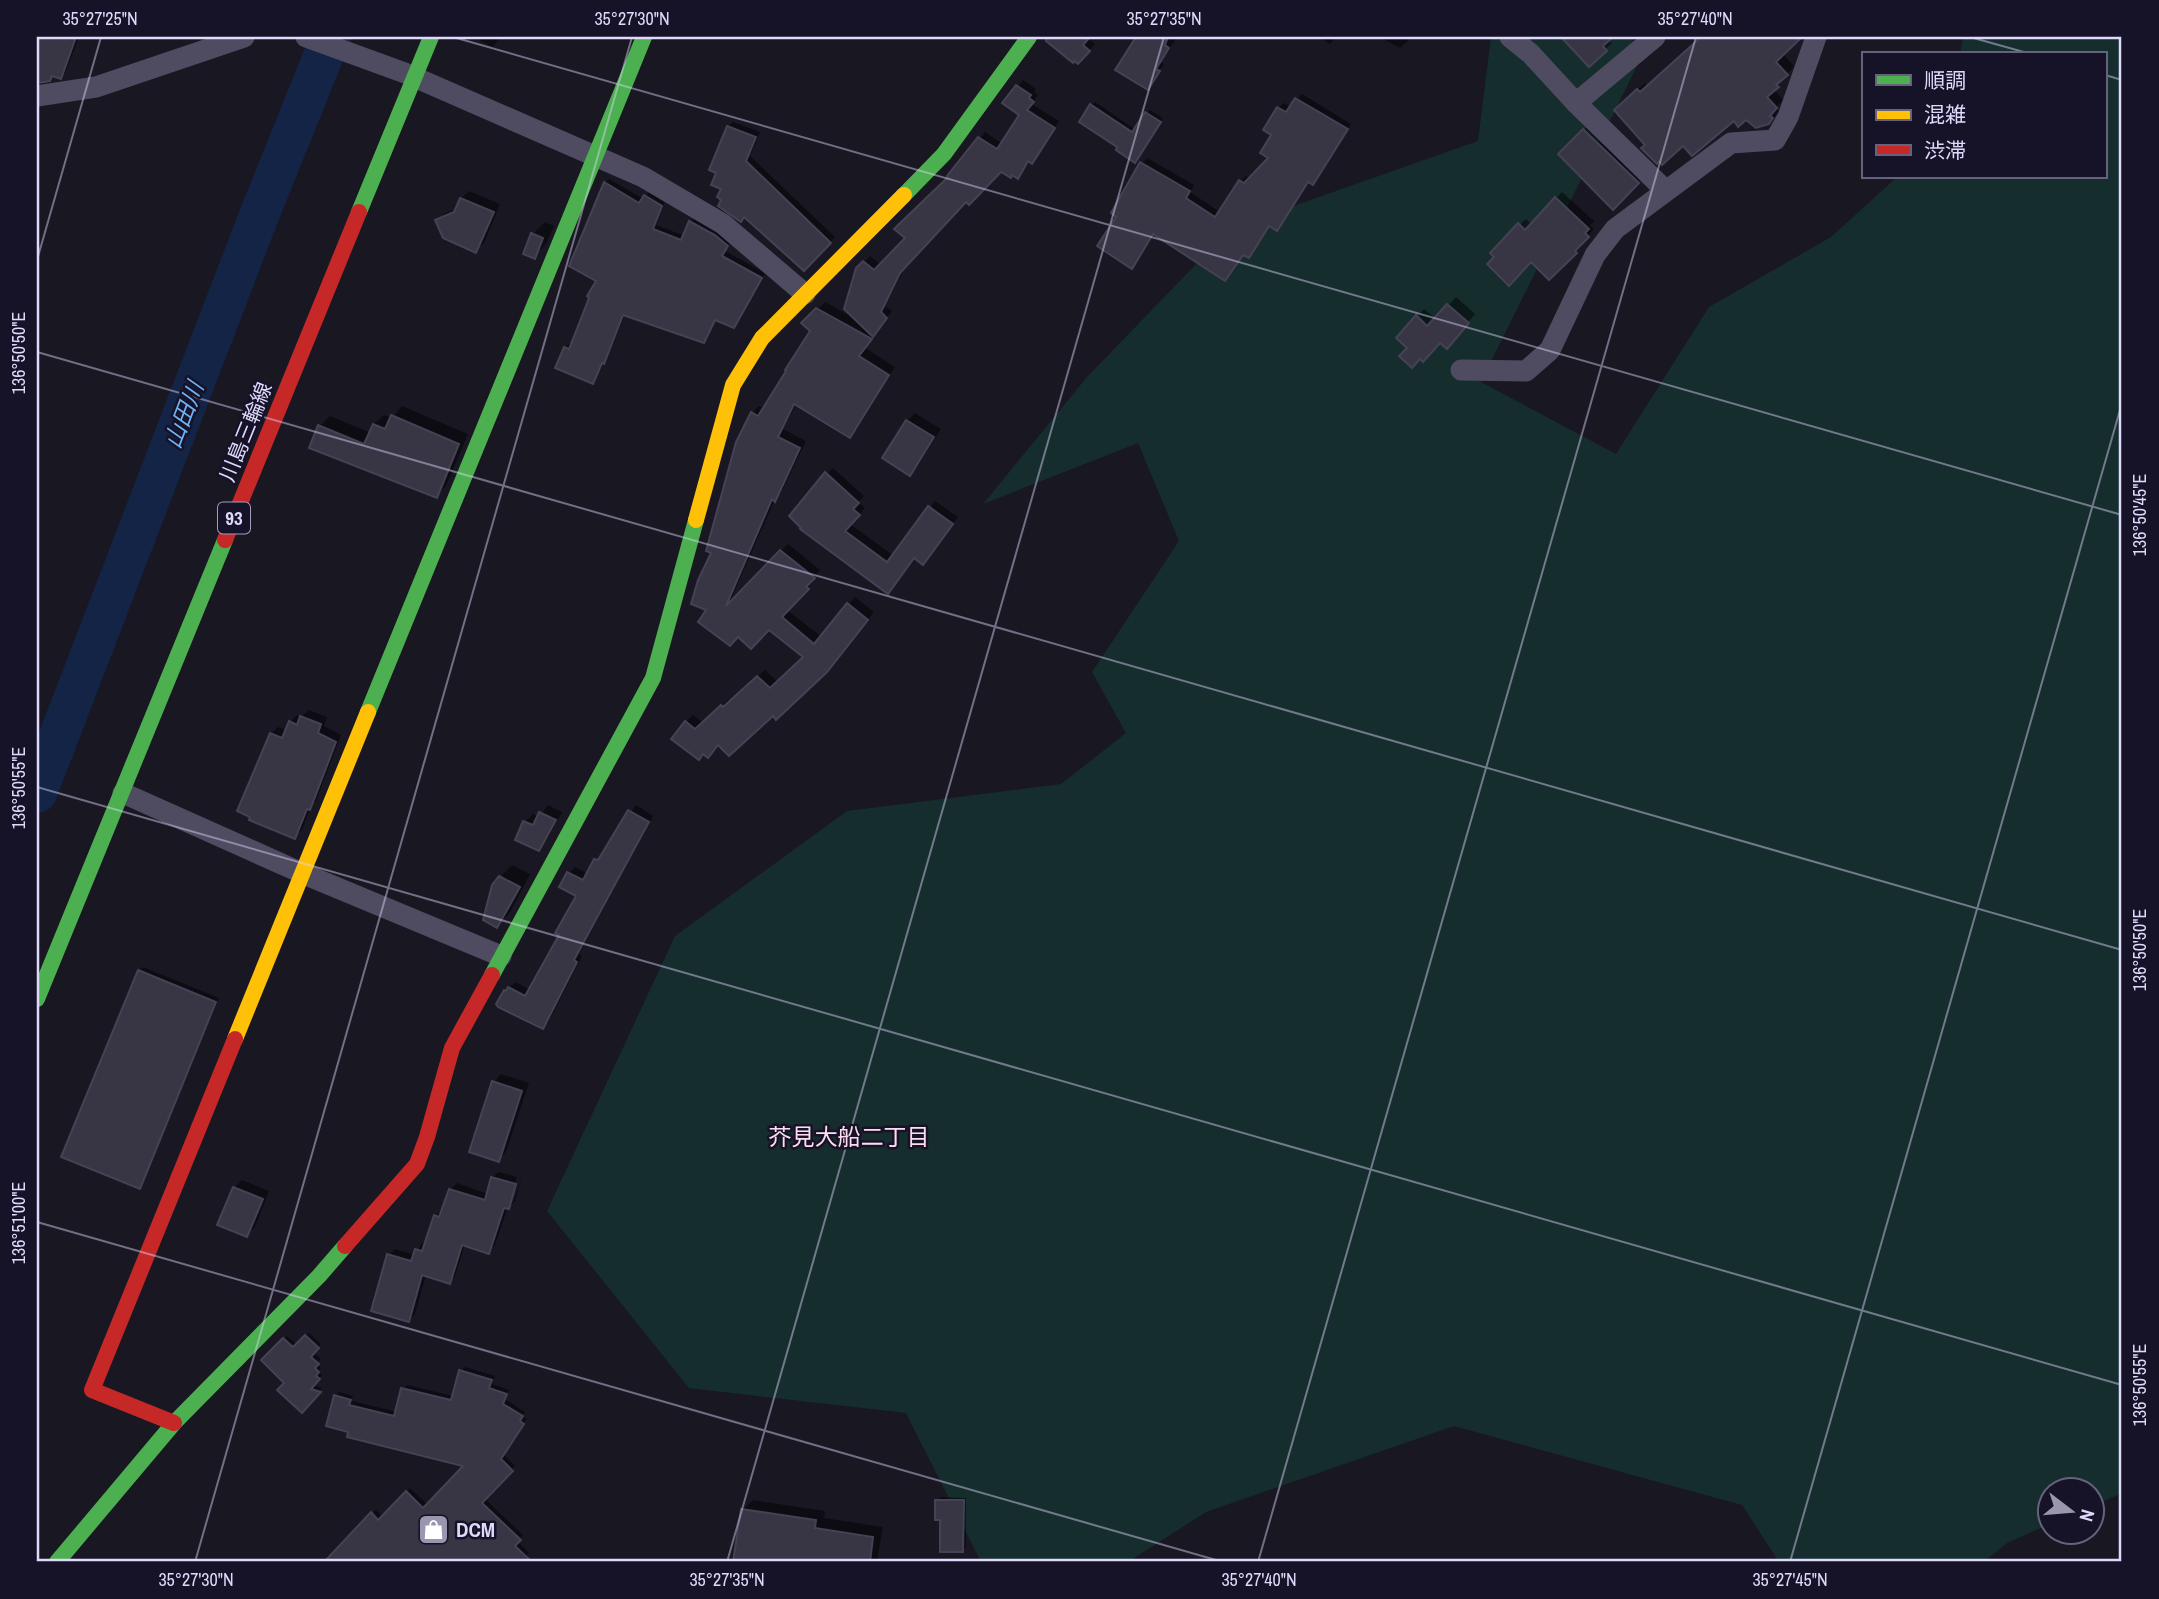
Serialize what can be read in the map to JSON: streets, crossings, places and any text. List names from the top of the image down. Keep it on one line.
{"streets":{"street":["川島三輪線","93"]},"districts":["芥見大船二丁目"],"water":["山田川"],"places":{"shop":["DCM"]},"legend":["順調","混雑","渋滞"],"north":"right","coordinates":["35°27'25\"N","35°27'30\"N","35°27'35\"N","35°27'40\"N","136°50'50\"E","136°50'45\"E","136°50'55\"E","136°51'00\"E","35°27'45\"N"]}
